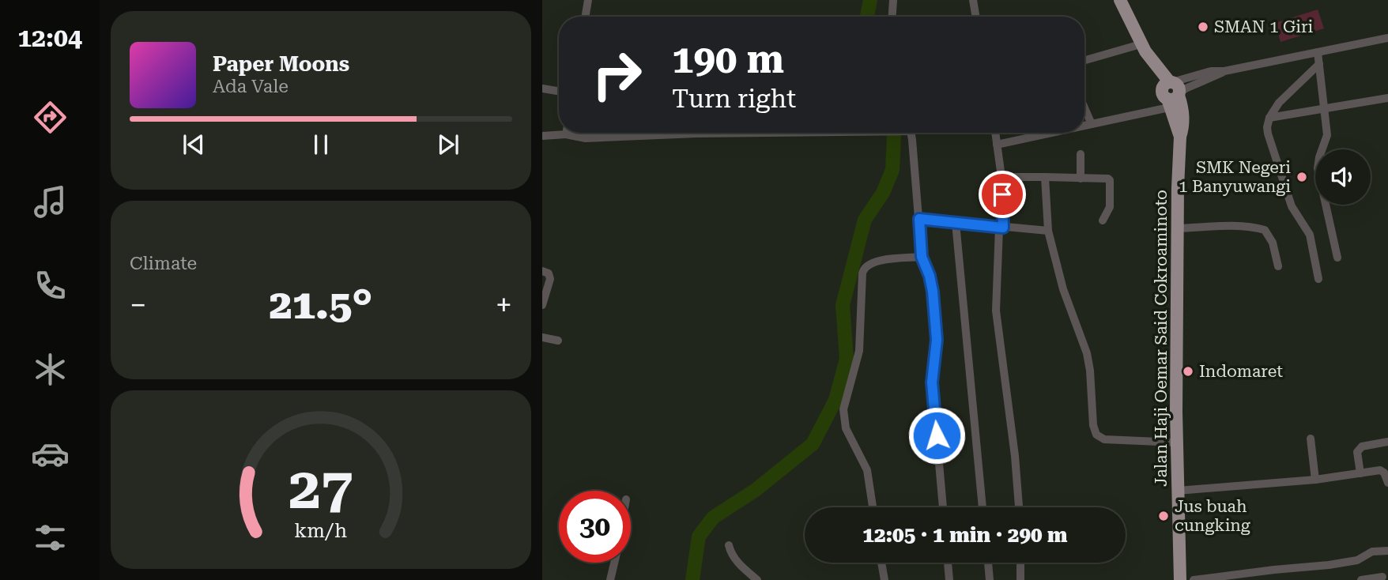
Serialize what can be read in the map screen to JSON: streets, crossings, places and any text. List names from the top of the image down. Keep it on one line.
{"streets":{"main road":["Jalan Haji Oemar Said Cokroaminoto"]},"places":["SMAN 1 Giri","SMK Negeri 1 Banyuwangi","Indomaret","Jus buah cungking"],"page":{"tabs":"12:04","turn":["190 m","Turn right"],"song":["Paper Moons","Ada Vale"],"tile":"Climate","heat":["−","21.5°","+"],"limit":"30","trip":"12:05 · 1 min · 290 m","gauge":["27","km/h"]}}
